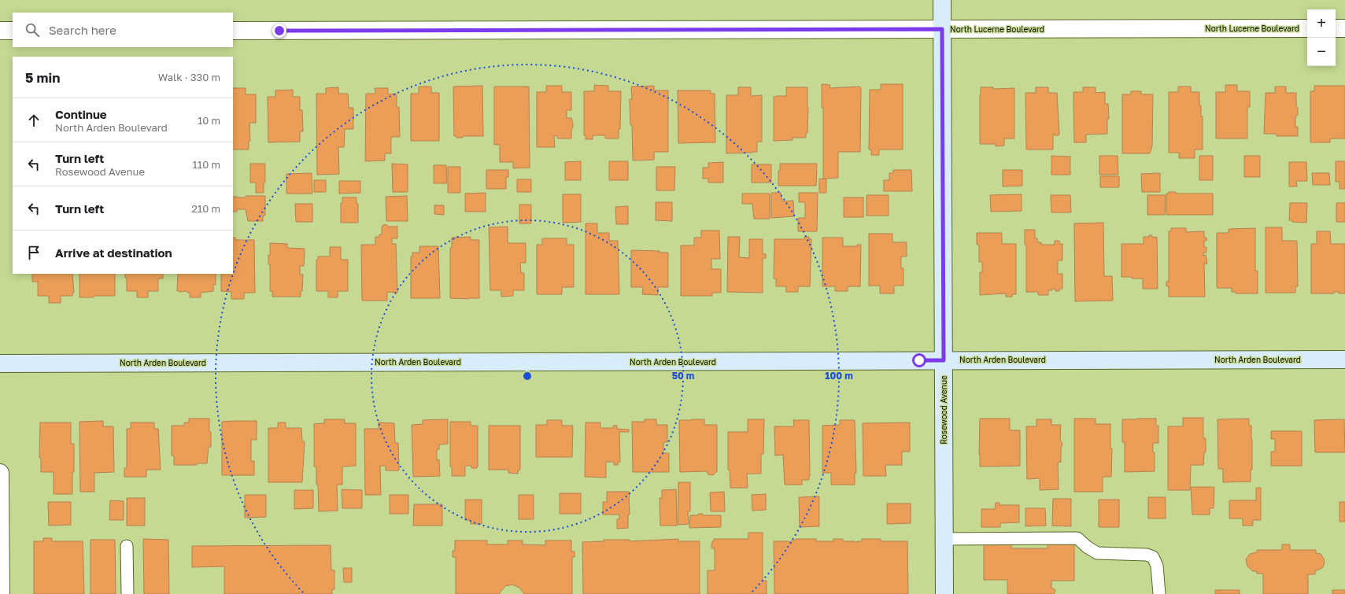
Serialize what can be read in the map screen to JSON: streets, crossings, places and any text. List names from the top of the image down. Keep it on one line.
{"streets":{"street":["North Lucerne Boulevard","North Arden Boulevard","Rosewood Avenue"]},"crossings":[["North Lucerne Boulevard","Rosewood Avenue"],["North Arden Boulevard","Rosewood Avenue"]],"page":{"map_buttons":["+","−"],"search":"Search here","heading":["5 min","Walk · 330 m"],"list":[["Continue","North Arden Boulevard","10 m"],["Turn left","Rosewood Avenue","110 m"],["Turn left","210 m"],"Arrive at destination"]},"rings":["50 m","100 m"]}
